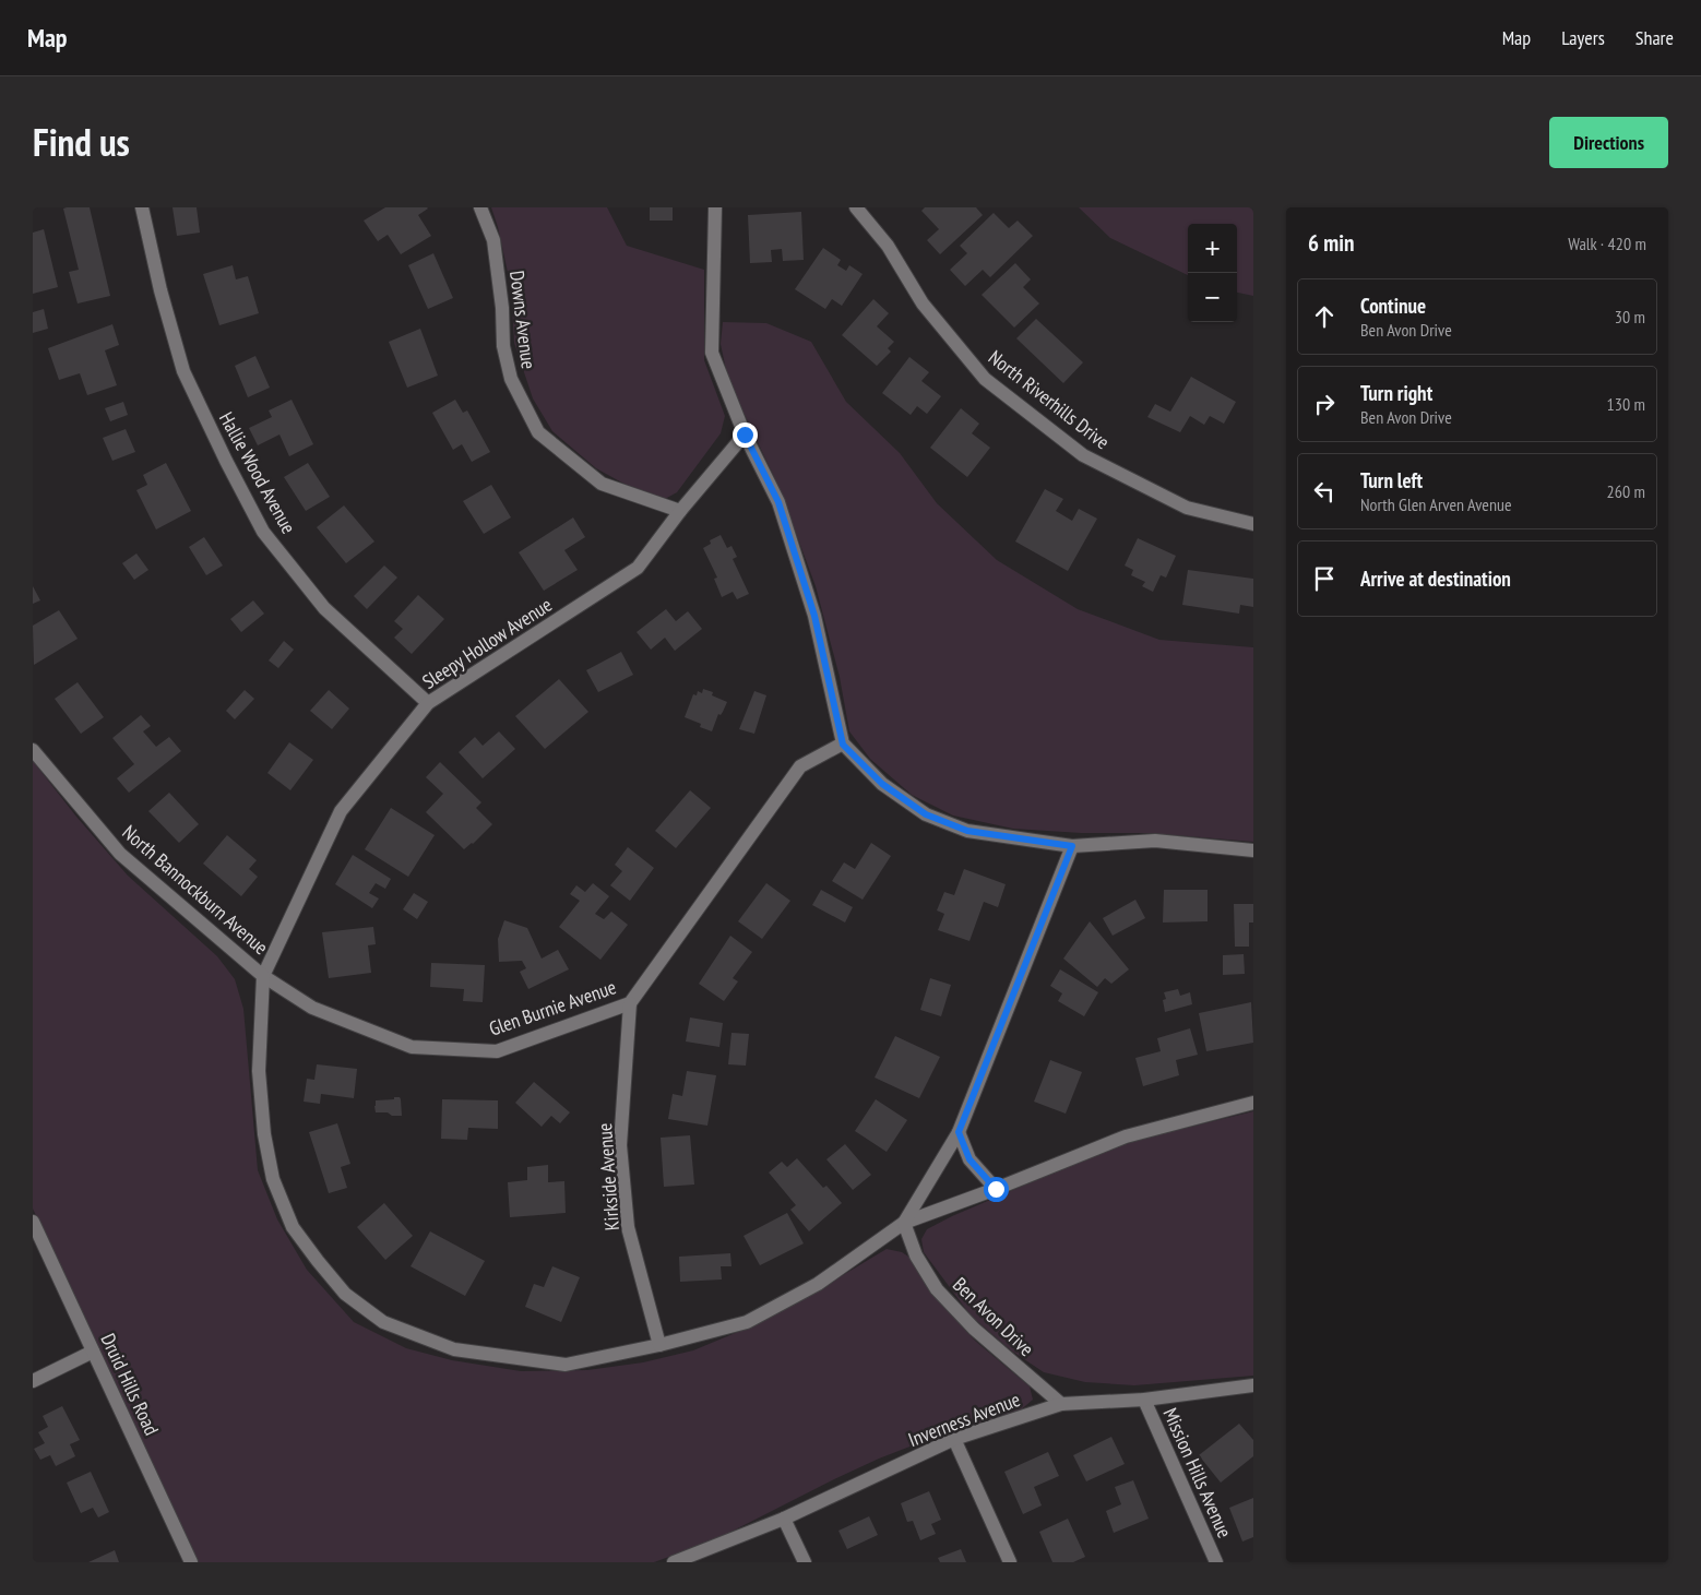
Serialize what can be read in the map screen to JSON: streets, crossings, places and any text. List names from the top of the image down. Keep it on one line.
{"streets":{"street":["Downs Avenue","North Riverhills Drive","Hallie Wood Avenue","Sleepy Hollow Avenue","North Bannockburn Avenue","Glen Burnie Avenue","Kirkside Avenue","Ben Avon Drive","Druid Hills Road","Inverness Avenue","Mission Hills Avenue"]},"crossings":[["Downs Avenue","Sleepy Hollow Avenue"],["Hallie Wood Avenue","Sleepy Hollow Avenue"],["Sleepy Hollow Avenue","North Bannockburn Avenue"],["Sleepy Hollow Avenue","Glen Burnie Avenue"],["North Bannockburn Avenue","Glen Burnie Avenue"],["North Bannockburn Avenue","Kirkside Avenue"],["North Bannockburn Avenue","Ben Avon Drive"],["Glen Burnie Avenue","Kirkside Avenue"],["Ben Avon Drive","Inverness Avenue"],["Inverness Avenue","Mission Hills Avenue"]],"page":{"header":"Map","nav":["Map","Layers","Share"],"title":"Find us","buttons":"Directions","heading":["6 min","Walk · 420 m"],"map_buttons":["+","−"],"list":[["Continue","Ben Avon Drive","30 m"],["Turn right","Ben Avon Drive","130 m"],["Turn left","North Glen Arven Avenue","260 m"],"Arrive at destination"]}}
